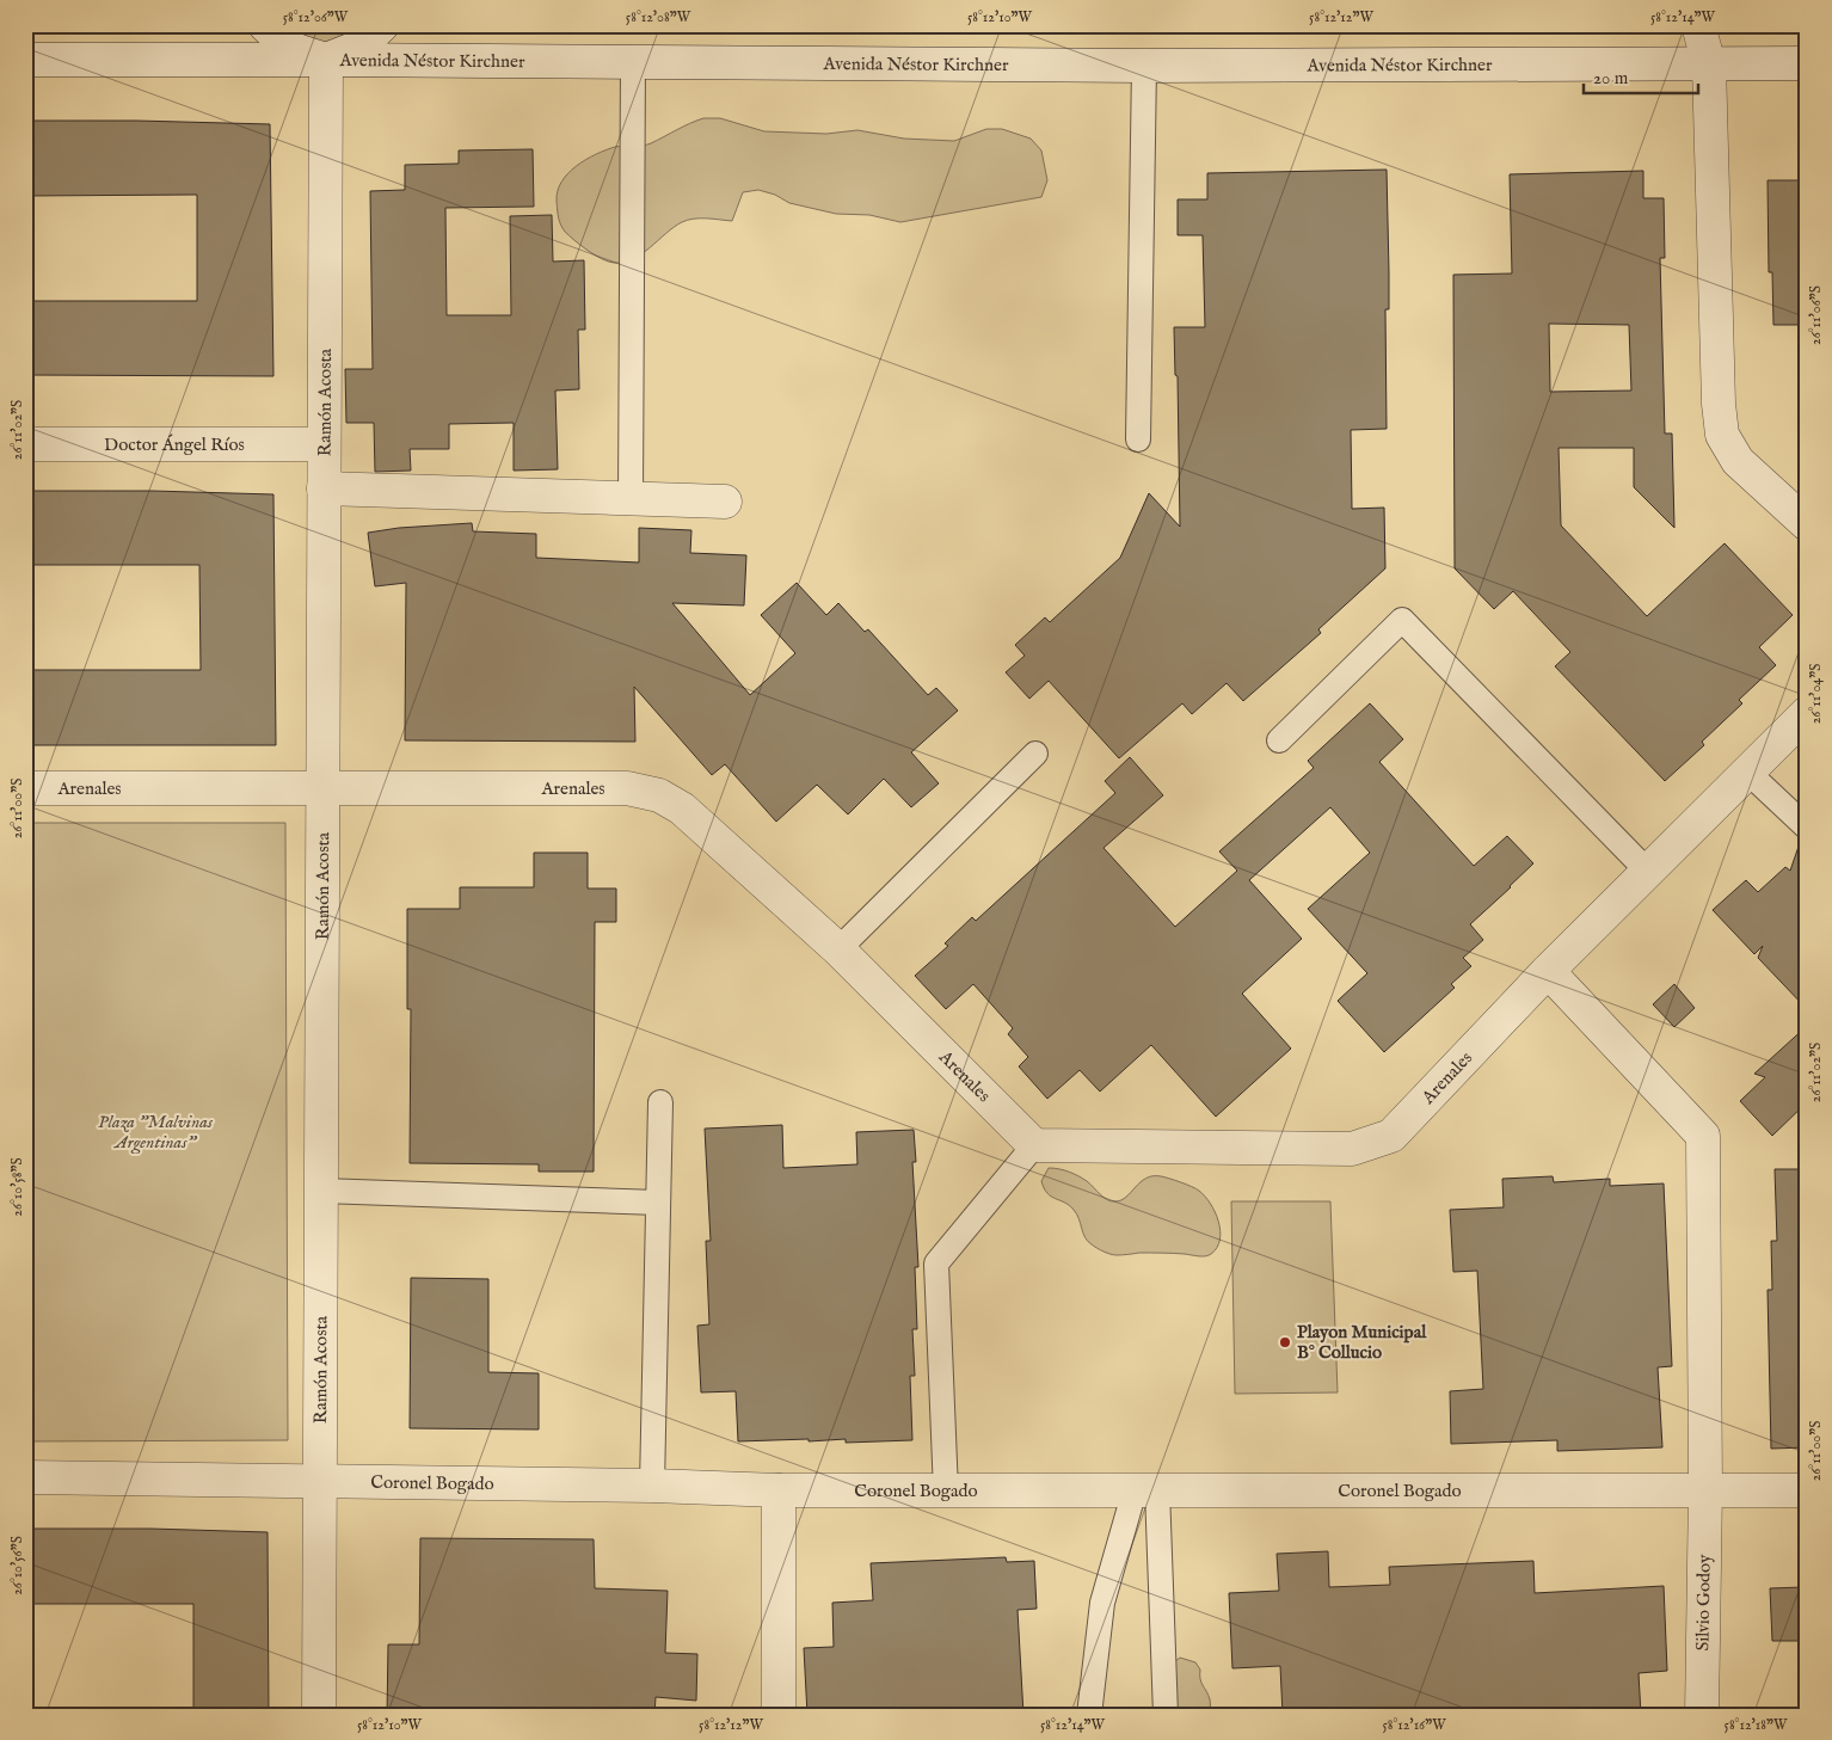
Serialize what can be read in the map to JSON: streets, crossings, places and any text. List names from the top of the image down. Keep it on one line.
{"streets":{"street":["Avenida Néstor Kirchner","Ramón Acosta","Doctor Ángel Ríos","Arenales","Coronel Bogado","Silvio Godoy"]},"crossings":[["Avenida Néstor Kirchner","Ramón Acosta"],["Ramón Acosta","Doctor Ángel Ríos"],["Ramón Acosta","Arenales"],["Ramón Acosta","Coronel Bogado"],["Arenales","Silvio Godoy"],["Coronel Bogado","Silvio Godoy"]],"parks":["Plaza \"Malvinas Argentinas\""],"places":["Playon Municipal B° Collucio"],"scale_bar":"20 m","coordinates":["58°12'06\"W","58°12'08\"W","58°12'10\"W","58°12'12\"W","58°12'14\"W","26°11'06\"S","26°11'02\"S","26°11'04\"S","26°11'00\"S","26°10'58\"S","26°10'56\"S","58°12'16\"W","58°12'18\"W"]}
